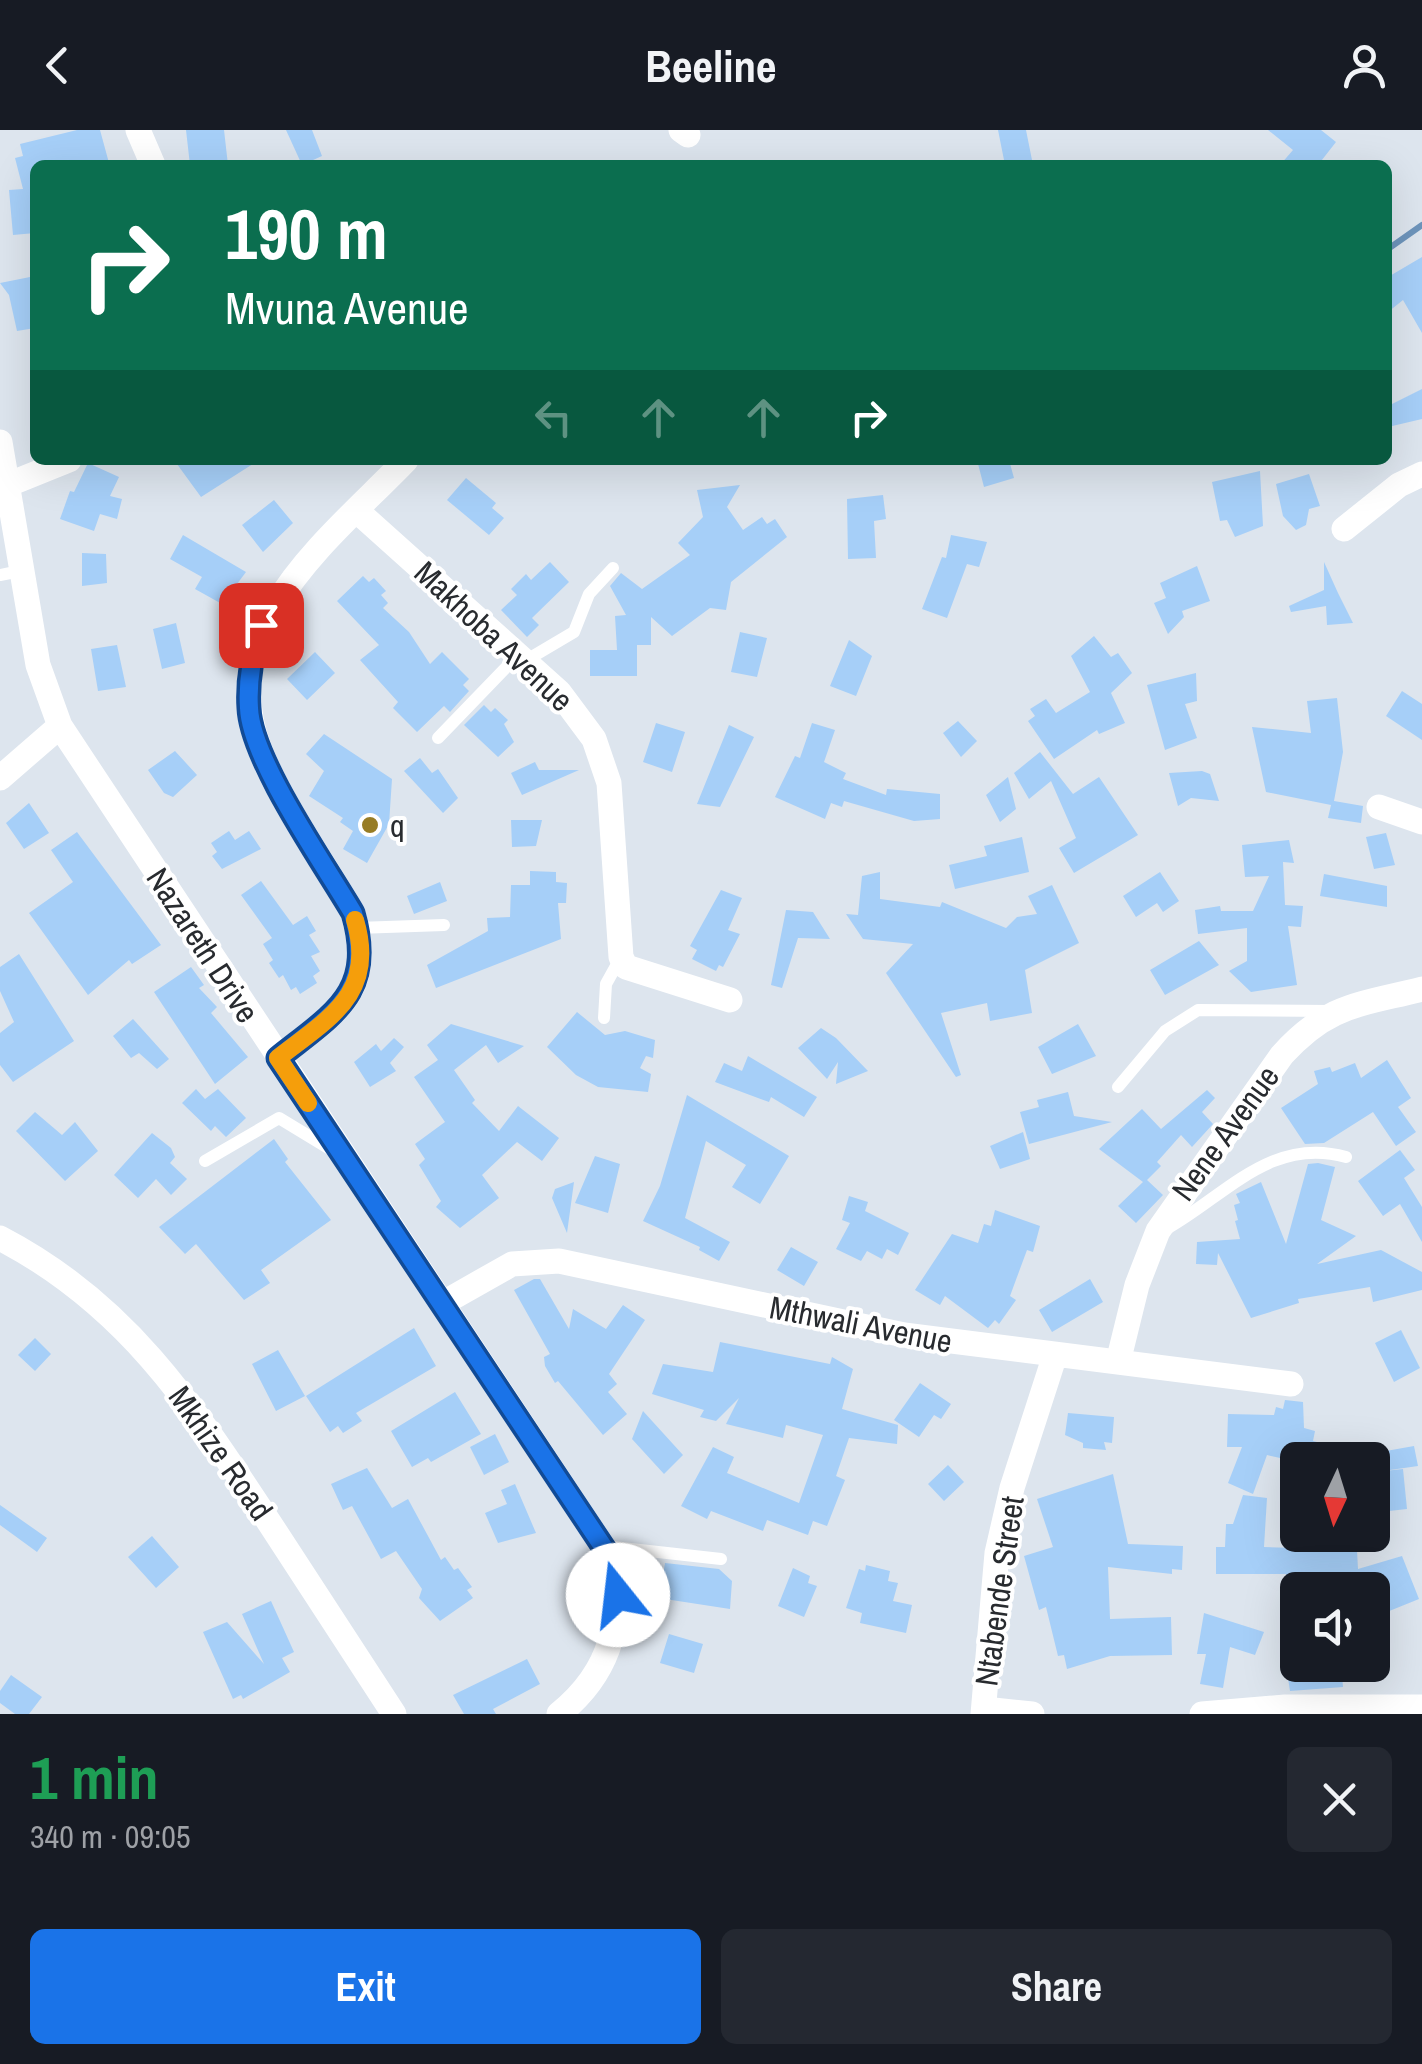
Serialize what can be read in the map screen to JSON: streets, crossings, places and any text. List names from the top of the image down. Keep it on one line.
{"streets":{"street":["Makhoba Avenue","Nazareth Drive","Nene Avenue","Mthwali Avenue","Mkhize Road","Ntabende Street"]},"crossings":[["Nazareth Drive","Mthwali Avenue"],["Nene Avenue","Mthwali Avenue"],["Mthwali Avenue","Ntabende Street"]],"places":["q"],"north":"bottom","page":{"header":"Beeline","turn":["190 m","Mvuna Avenue"],"heading":["1 min","340 m · 09:05"],"buttons":["Exit","Share"]}}
